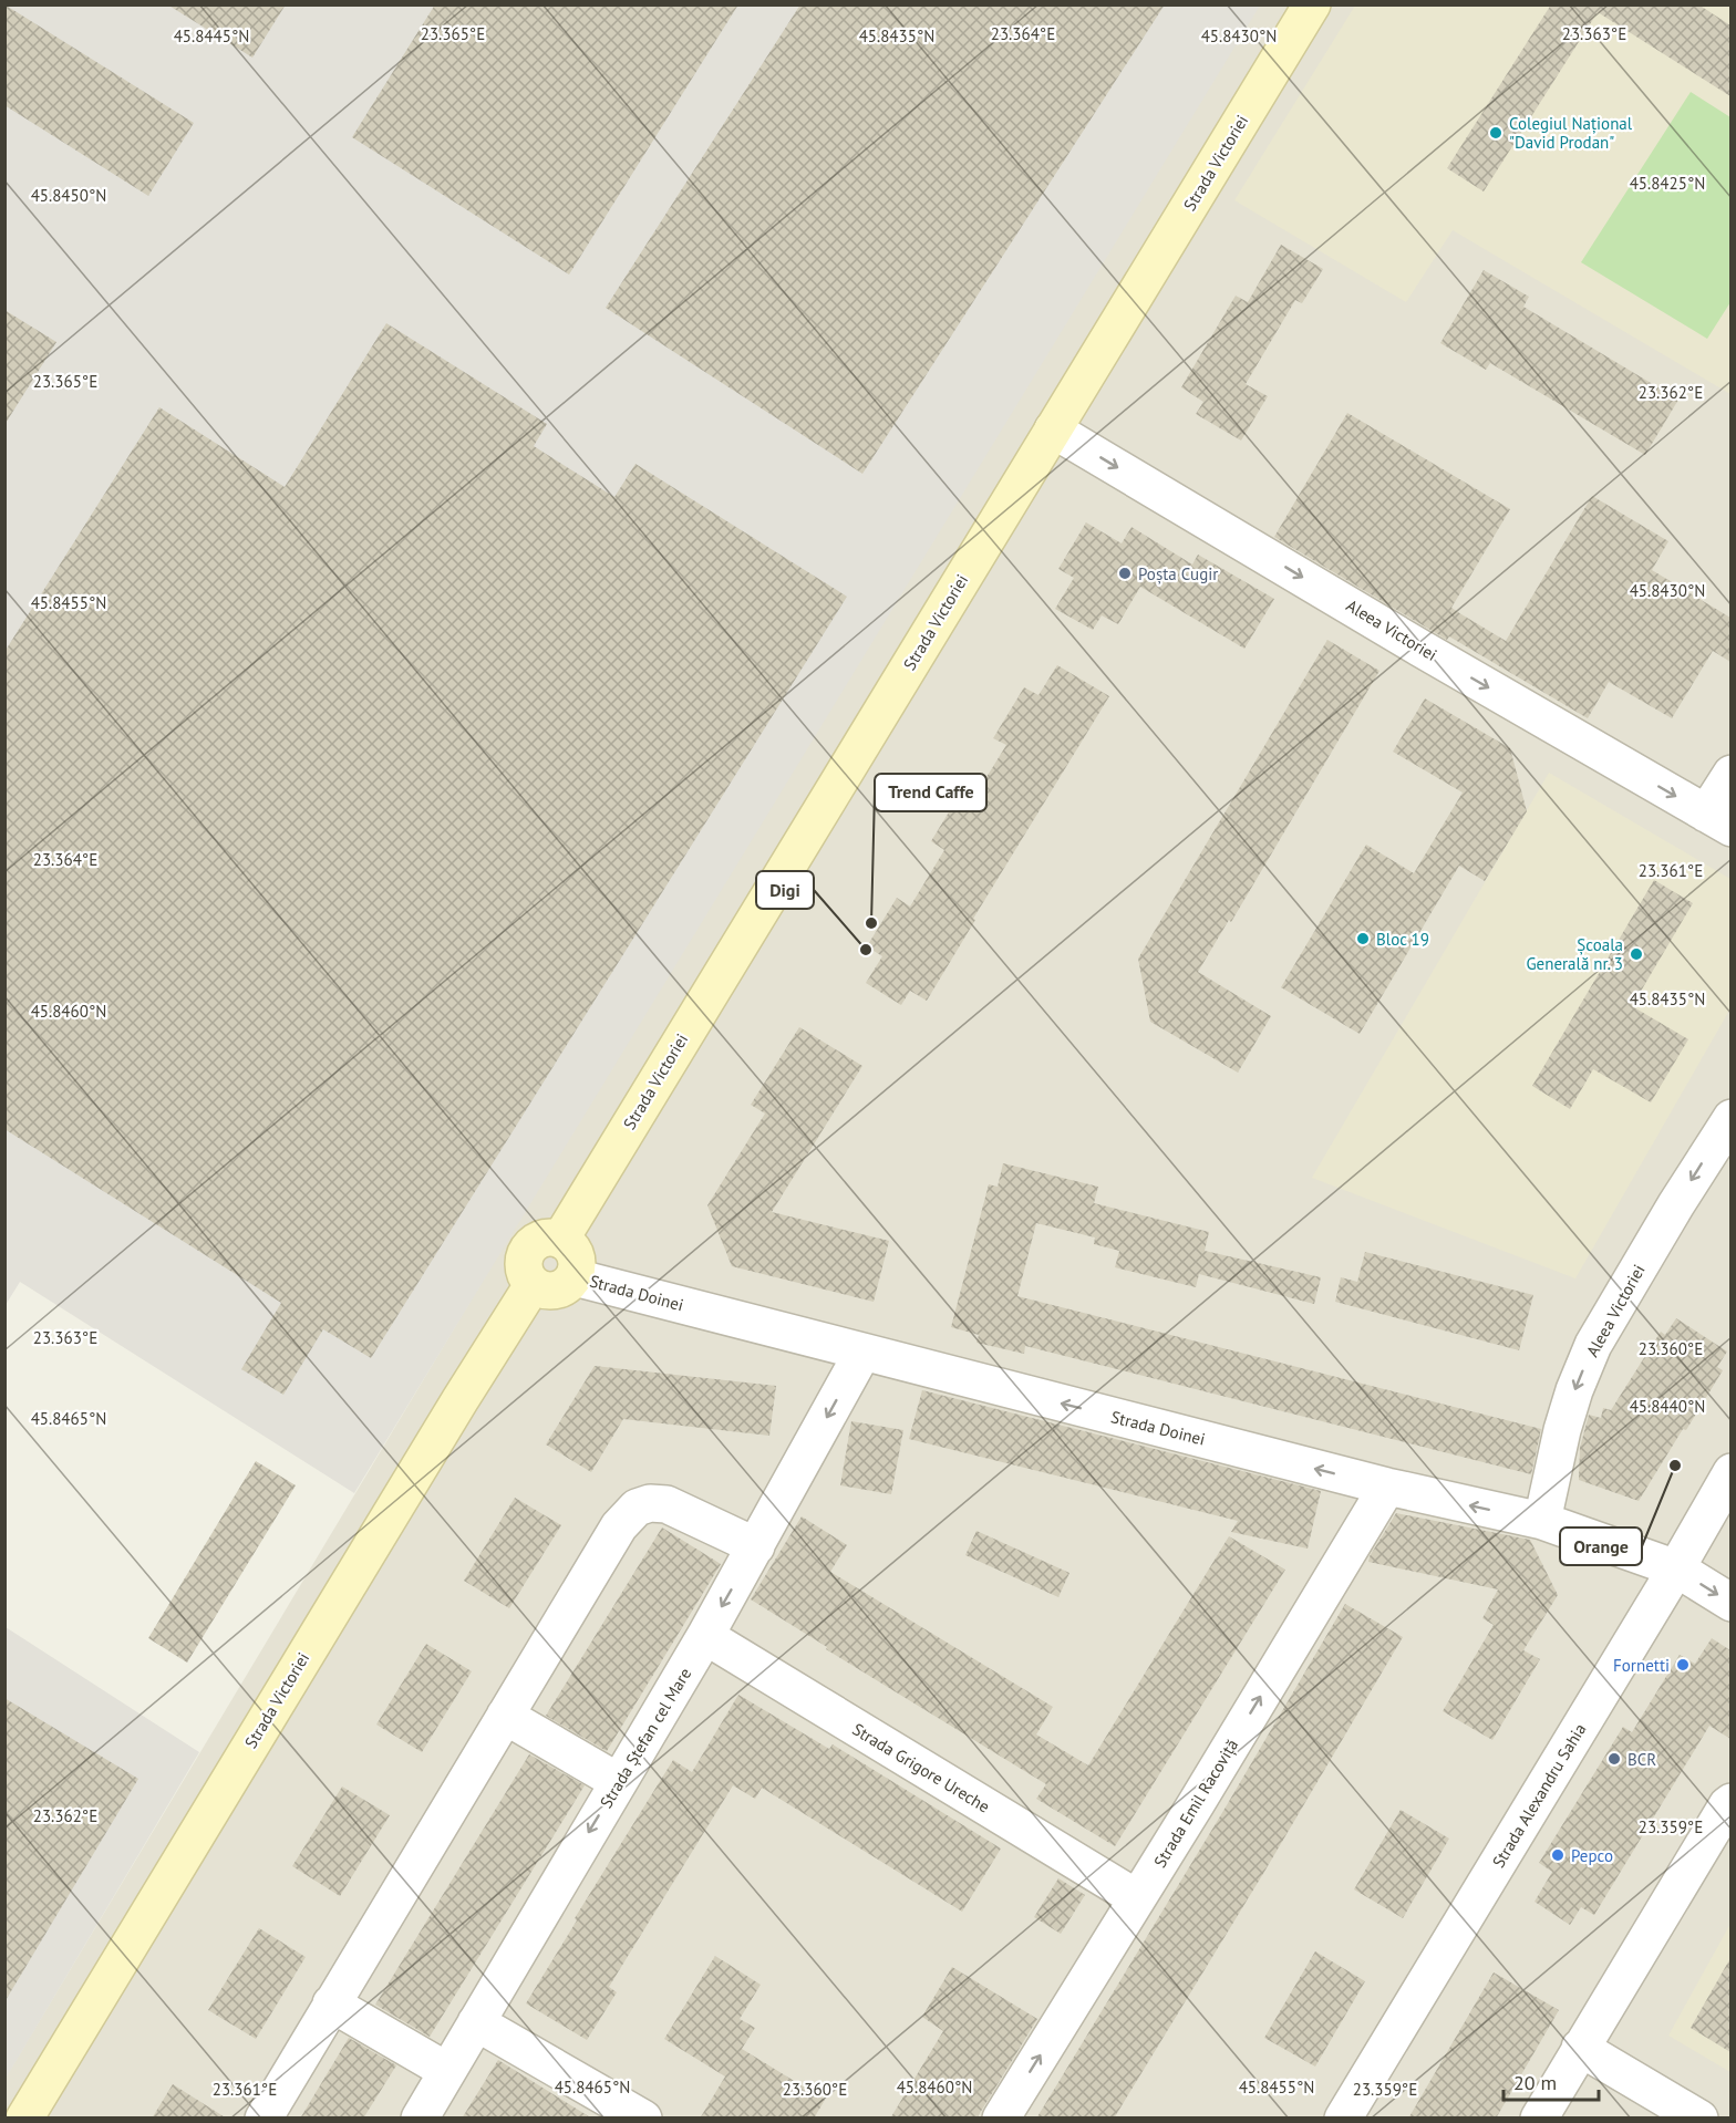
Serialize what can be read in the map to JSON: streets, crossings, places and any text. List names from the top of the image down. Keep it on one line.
{"streets":{"main road":["Strada Victoriei"],"street":["Aleea Victoriei","Strada Doinei","Strada Ștefan cel Mare","Strada Grigore Ureche","Strada Alexandru Sahia","Strada Emil Racoviță"]},"crossings":[["Strada Victoriei","Aleea Victoriei"],["Strada Victoriei","Strada Doinei"],["Aleea Victoriei","Strada Doinei"],["Strada Doinei","Strada Ștefan cel Mare"],["Strada Doinei","Strada Alexandru Sahia"],["Strada Doinei","Strada Emil Racoviță"],["Strada Ștefan cel Mare","Strada Grigore Ureche"],["Strada Grigore Ureche","Strada Emil Racoviță"]],"one_way":["Strada Doinei","Strada Emil Racoviță"],"places":["Colegiul Național \"David Prodan\"","Poșta Cugir","Trend Caffe","Bloc 19","Digi","Școala Generală nr. 3","Orange","Fornetti","BCR","Pepco"],"scale_bar":"20 m","coordinates":["23.364°E","23.365°E","23.363°E","45.8445°N","45.8435°N","45.8430°N","45.8425°N","45.8450°N","23.362°E","45.8455°N","23.361°E","45.8460°N","23.360°E","45.8440°N","45.8465°N","23.359°E"]}
